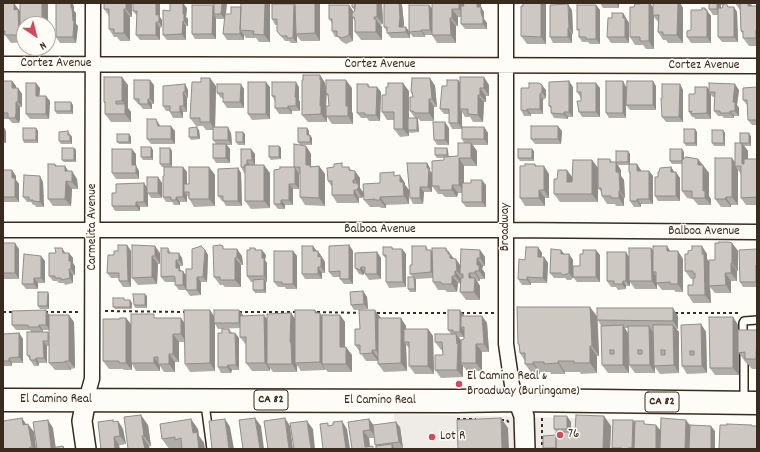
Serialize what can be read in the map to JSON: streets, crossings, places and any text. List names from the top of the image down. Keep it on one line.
{"streets":{"main road":["El Camino Real","CA 82"],"street":["Cortez Avenue","Carmelita Avenue","Broadway","Balboa Avenue"]},"crossings":[["Cortez Avenue","Carmelita Avenue"],["Cortez Avenue","Broadway"],["Carmelita Avenue","Balboa Avenue"],["Carmelita Avenue","El Camino Real"],["Broadway","Balboa Avenue"],["Broadway","El Camino Real"]],"places":["El Camino Real & Broadway (Burlingame)","76","Lot R"],"north":"bottom right"}
